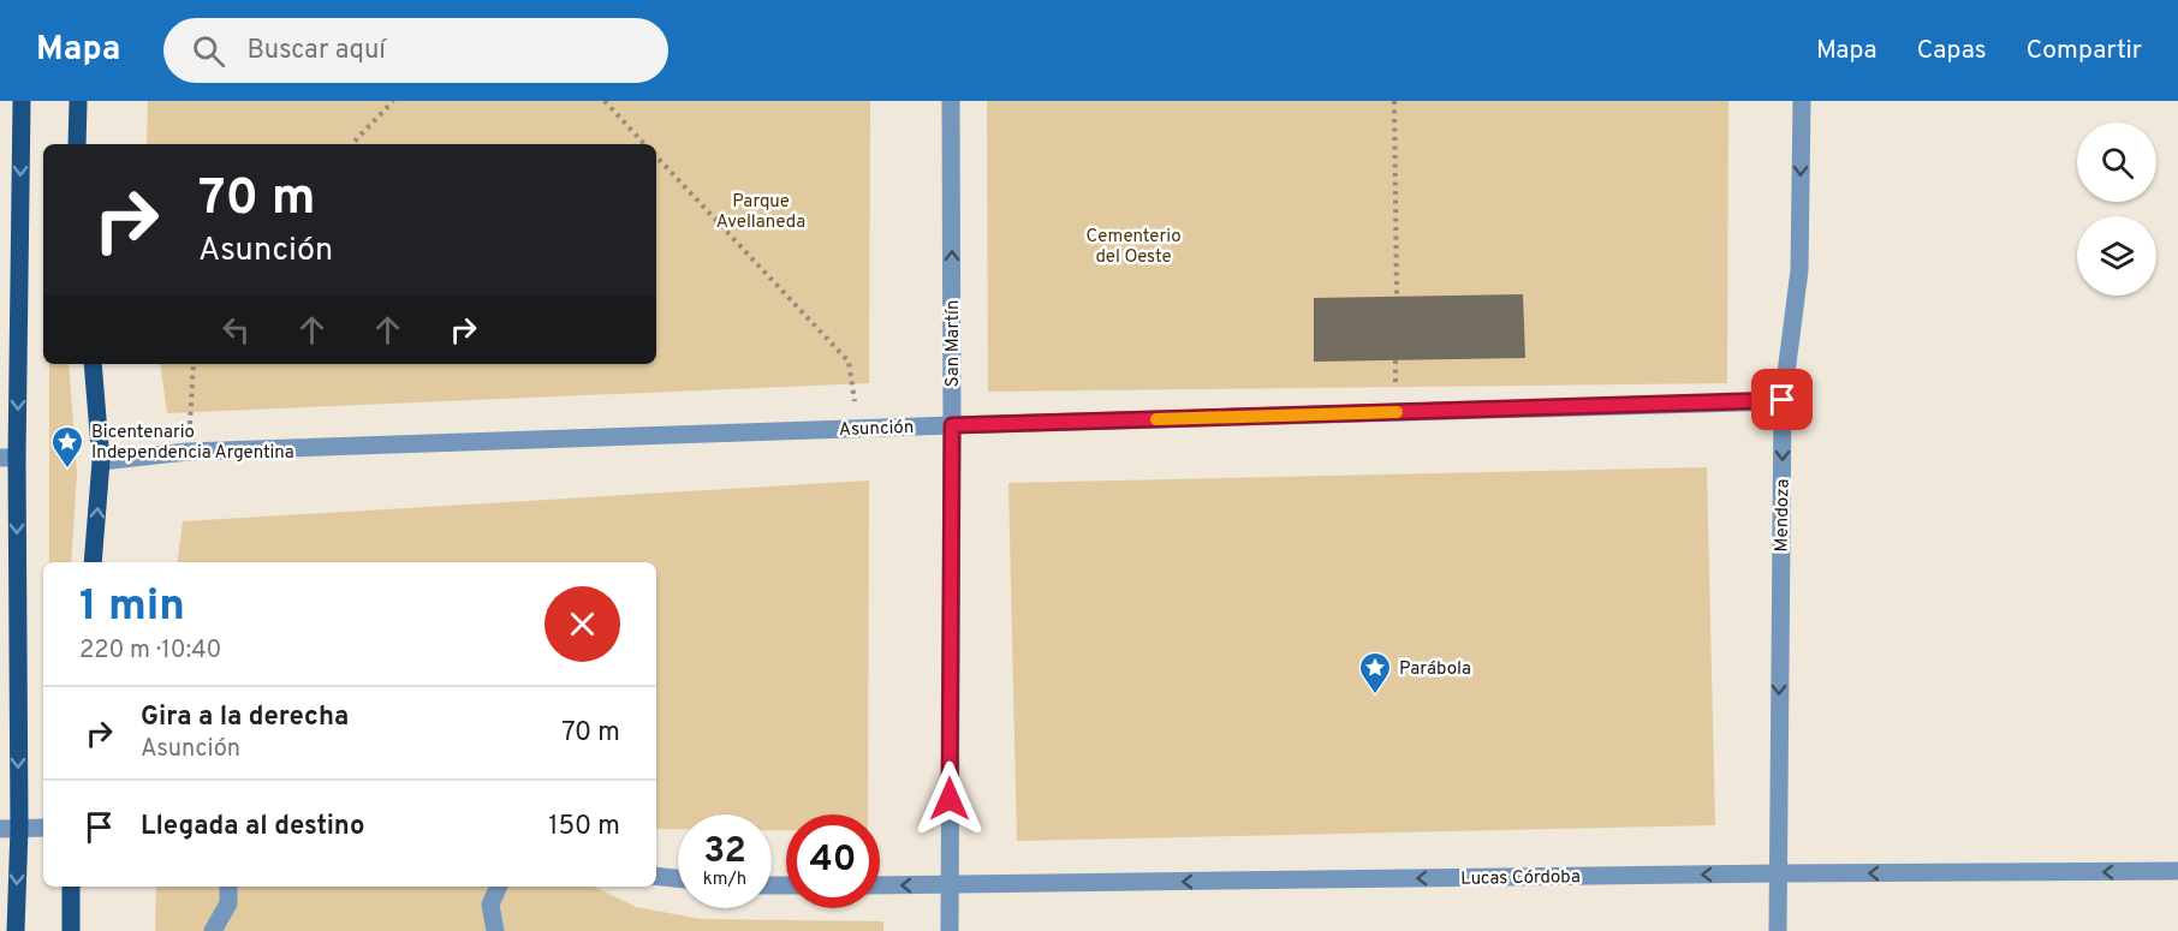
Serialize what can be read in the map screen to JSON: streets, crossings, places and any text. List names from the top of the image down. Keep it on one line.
{"streets":{"street":["San Martín","Asunción","Mendoza","Lucas Córdoba"]},"crossings":[["San Martín","Asunción"],["San Martín","Lucas Córdoba"],["Asunción","Mendoza"],["Mendoza","Lucas Córdoba"]],"one_way":["San Martín","Mendoza","Lucas Córdoba"],"parks":["Parque Avellaneda","Cementerio del Oeste"],"places":{"place":["Bicentenario Independencia Argentina","Parábola"]},"page":{"header":"Mapa","search":"Buscar aquí","nav":["Mapa","Capas","Compartir"],"turn":["70 m","Asunción"],"heading":["1 min","220 m · 10:40"],"list":[{"name":"Gira a la derecha","note":"Asunción","value":"70 m"},{"name":"Llegada al destino","value":"150 m"}],"speed":"32 km/h","limit":"40"}}
